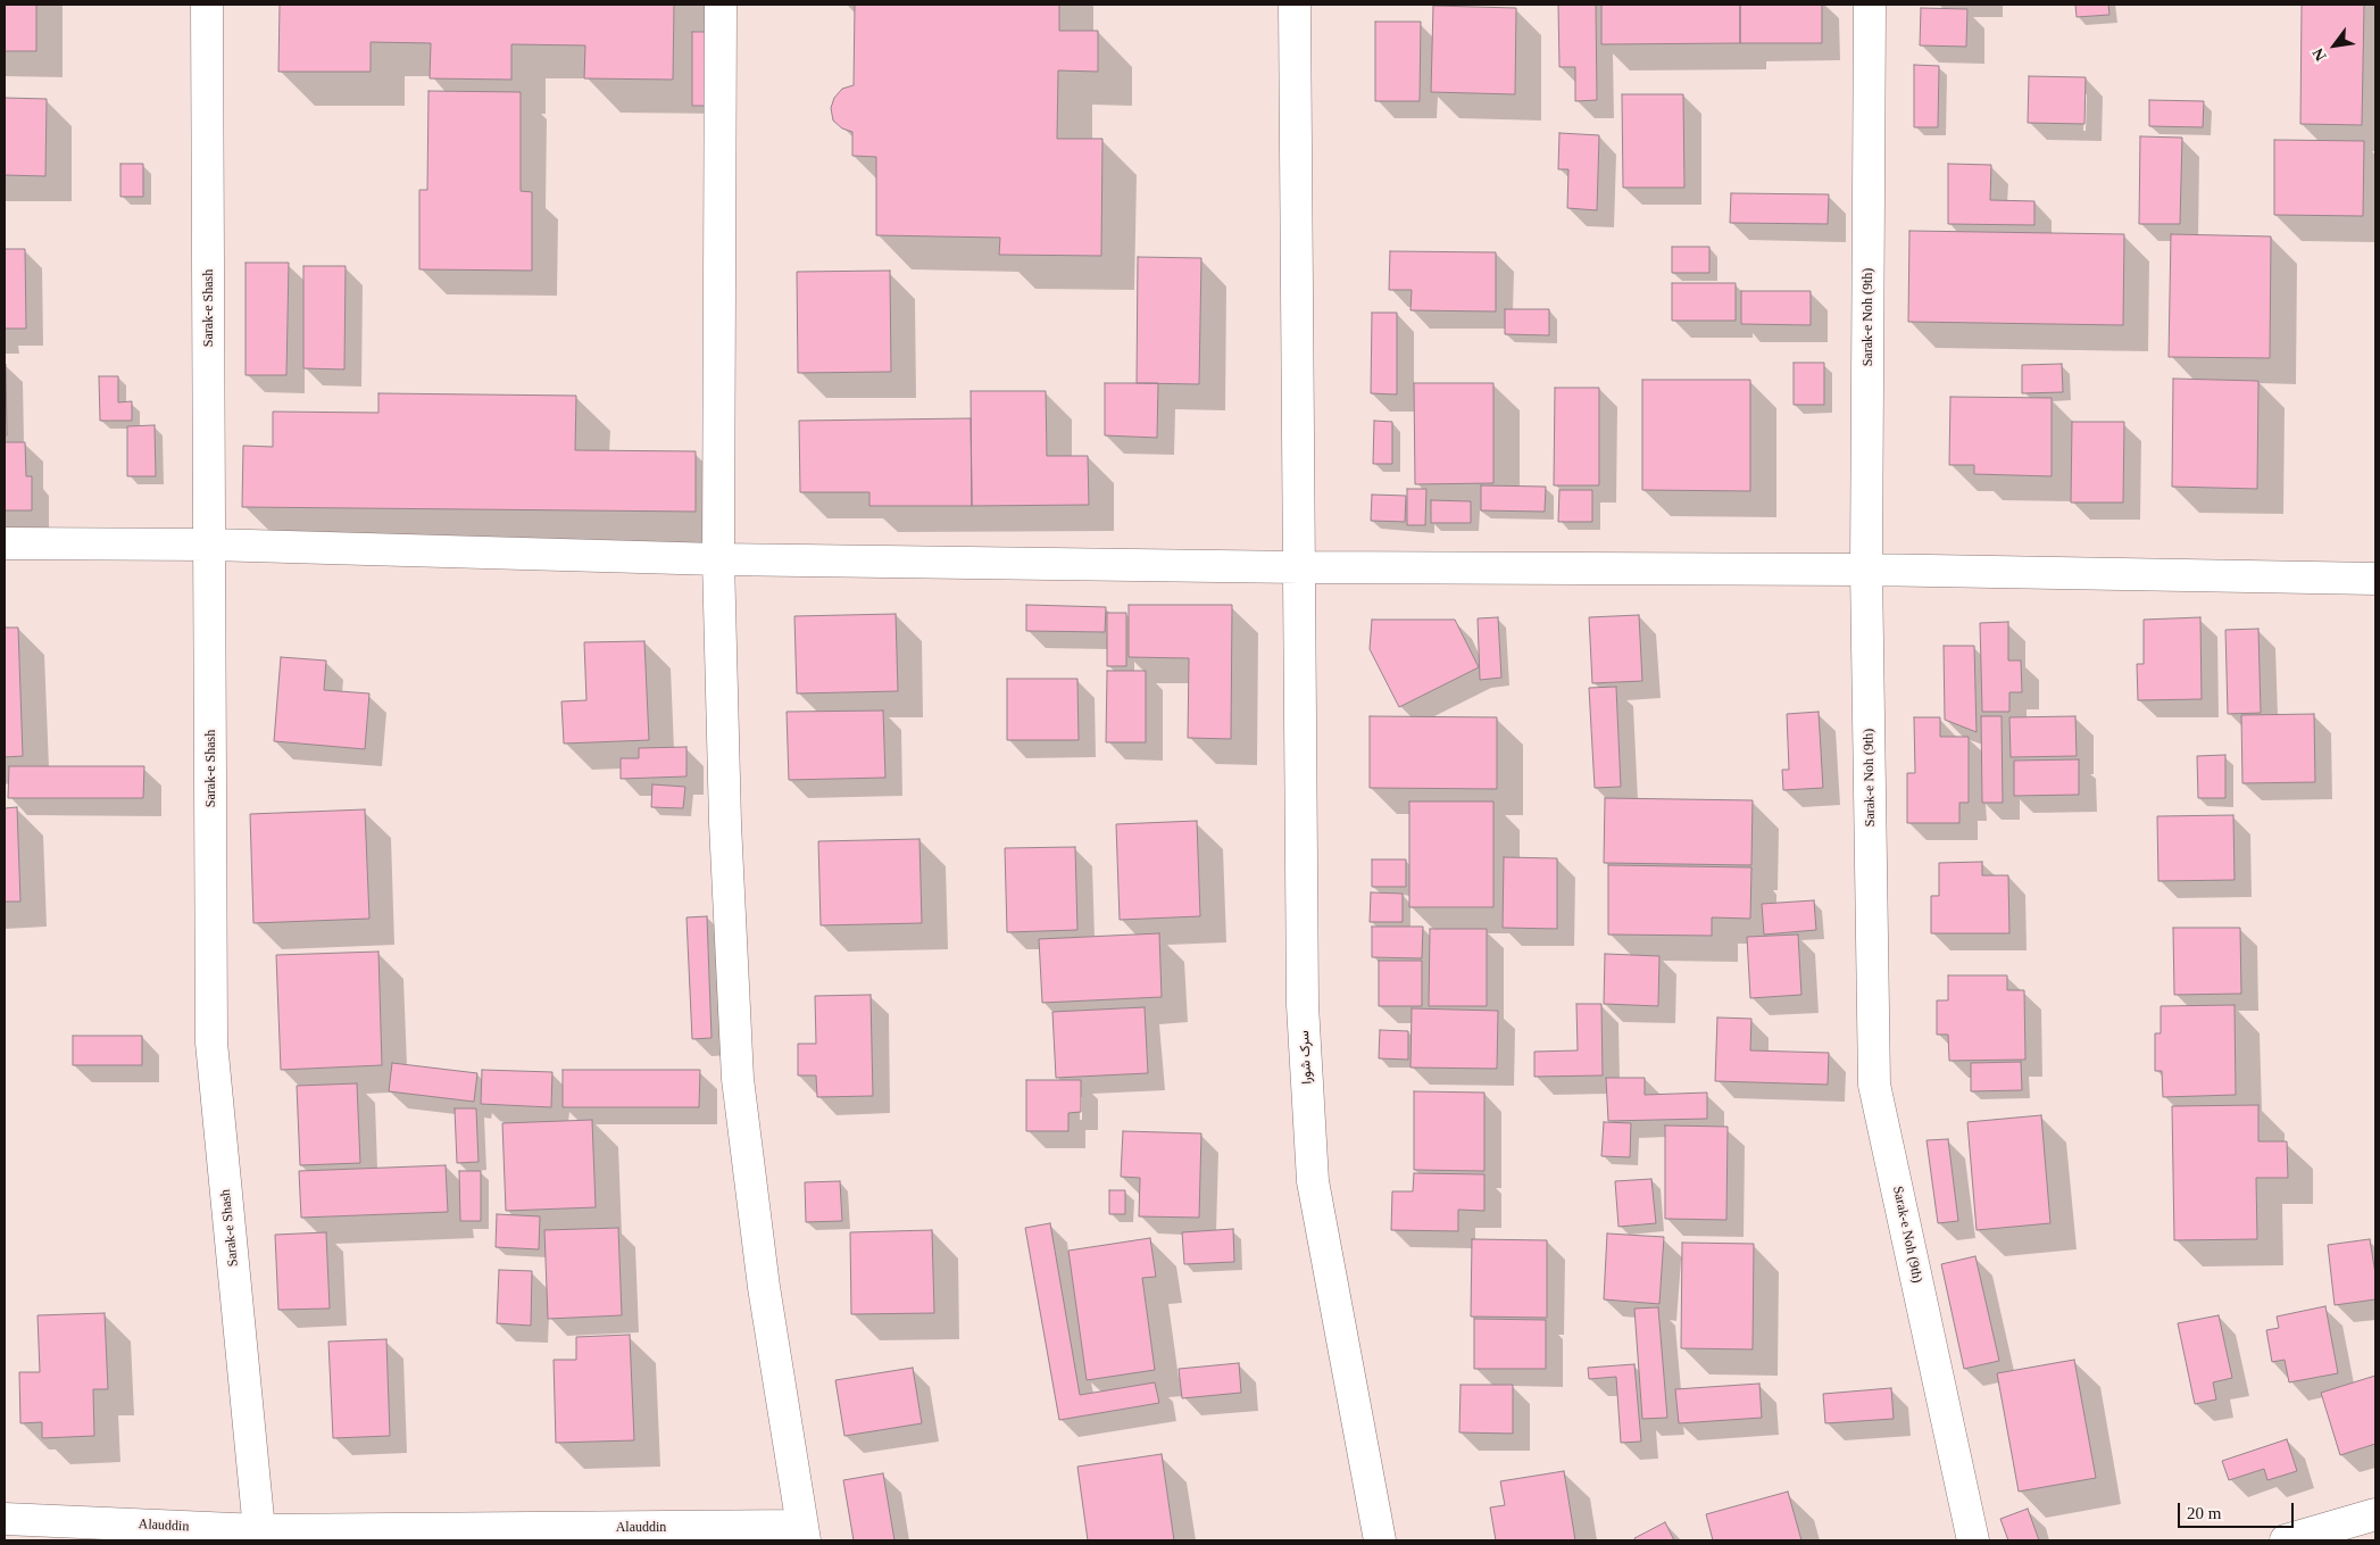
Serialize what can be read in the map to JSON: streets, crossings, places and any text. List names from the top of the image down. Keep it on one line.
{"streets":{"street":["Sarak-e Shash","Sarak-e Noh (9th)","سرک شورا","Alauddin"]},"crossings":[["Sarak-e Shash","Alauddin"]],"scale_bar":"20 m","north":"bottom left"}
